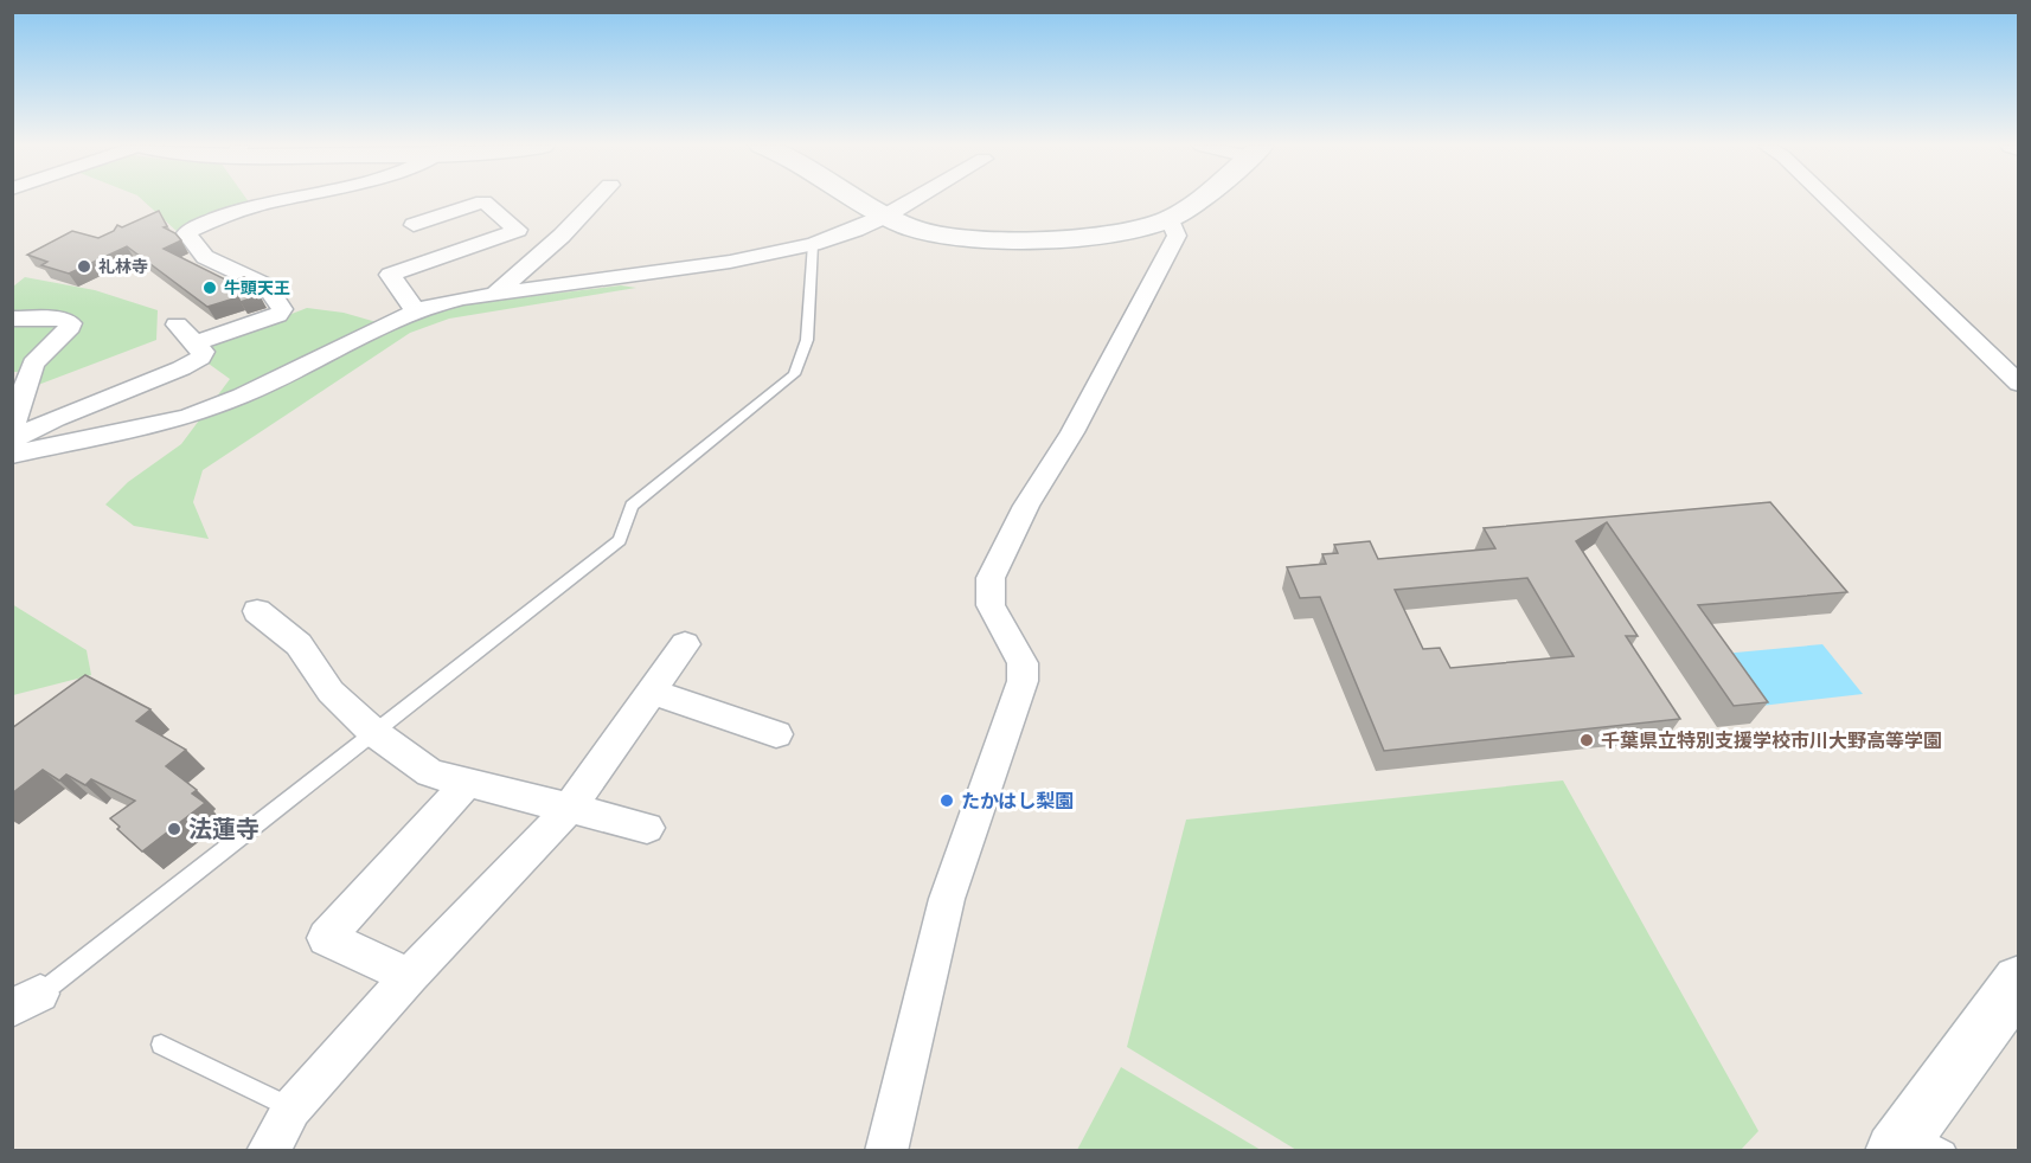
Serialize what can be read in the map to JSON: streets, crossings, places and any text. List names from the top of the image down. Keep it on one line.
{"places":["礼林寺","牛頭天王","千葉県立特別支援学校市川大野高等学園","たかはし梨園","法蓮寺"]}
